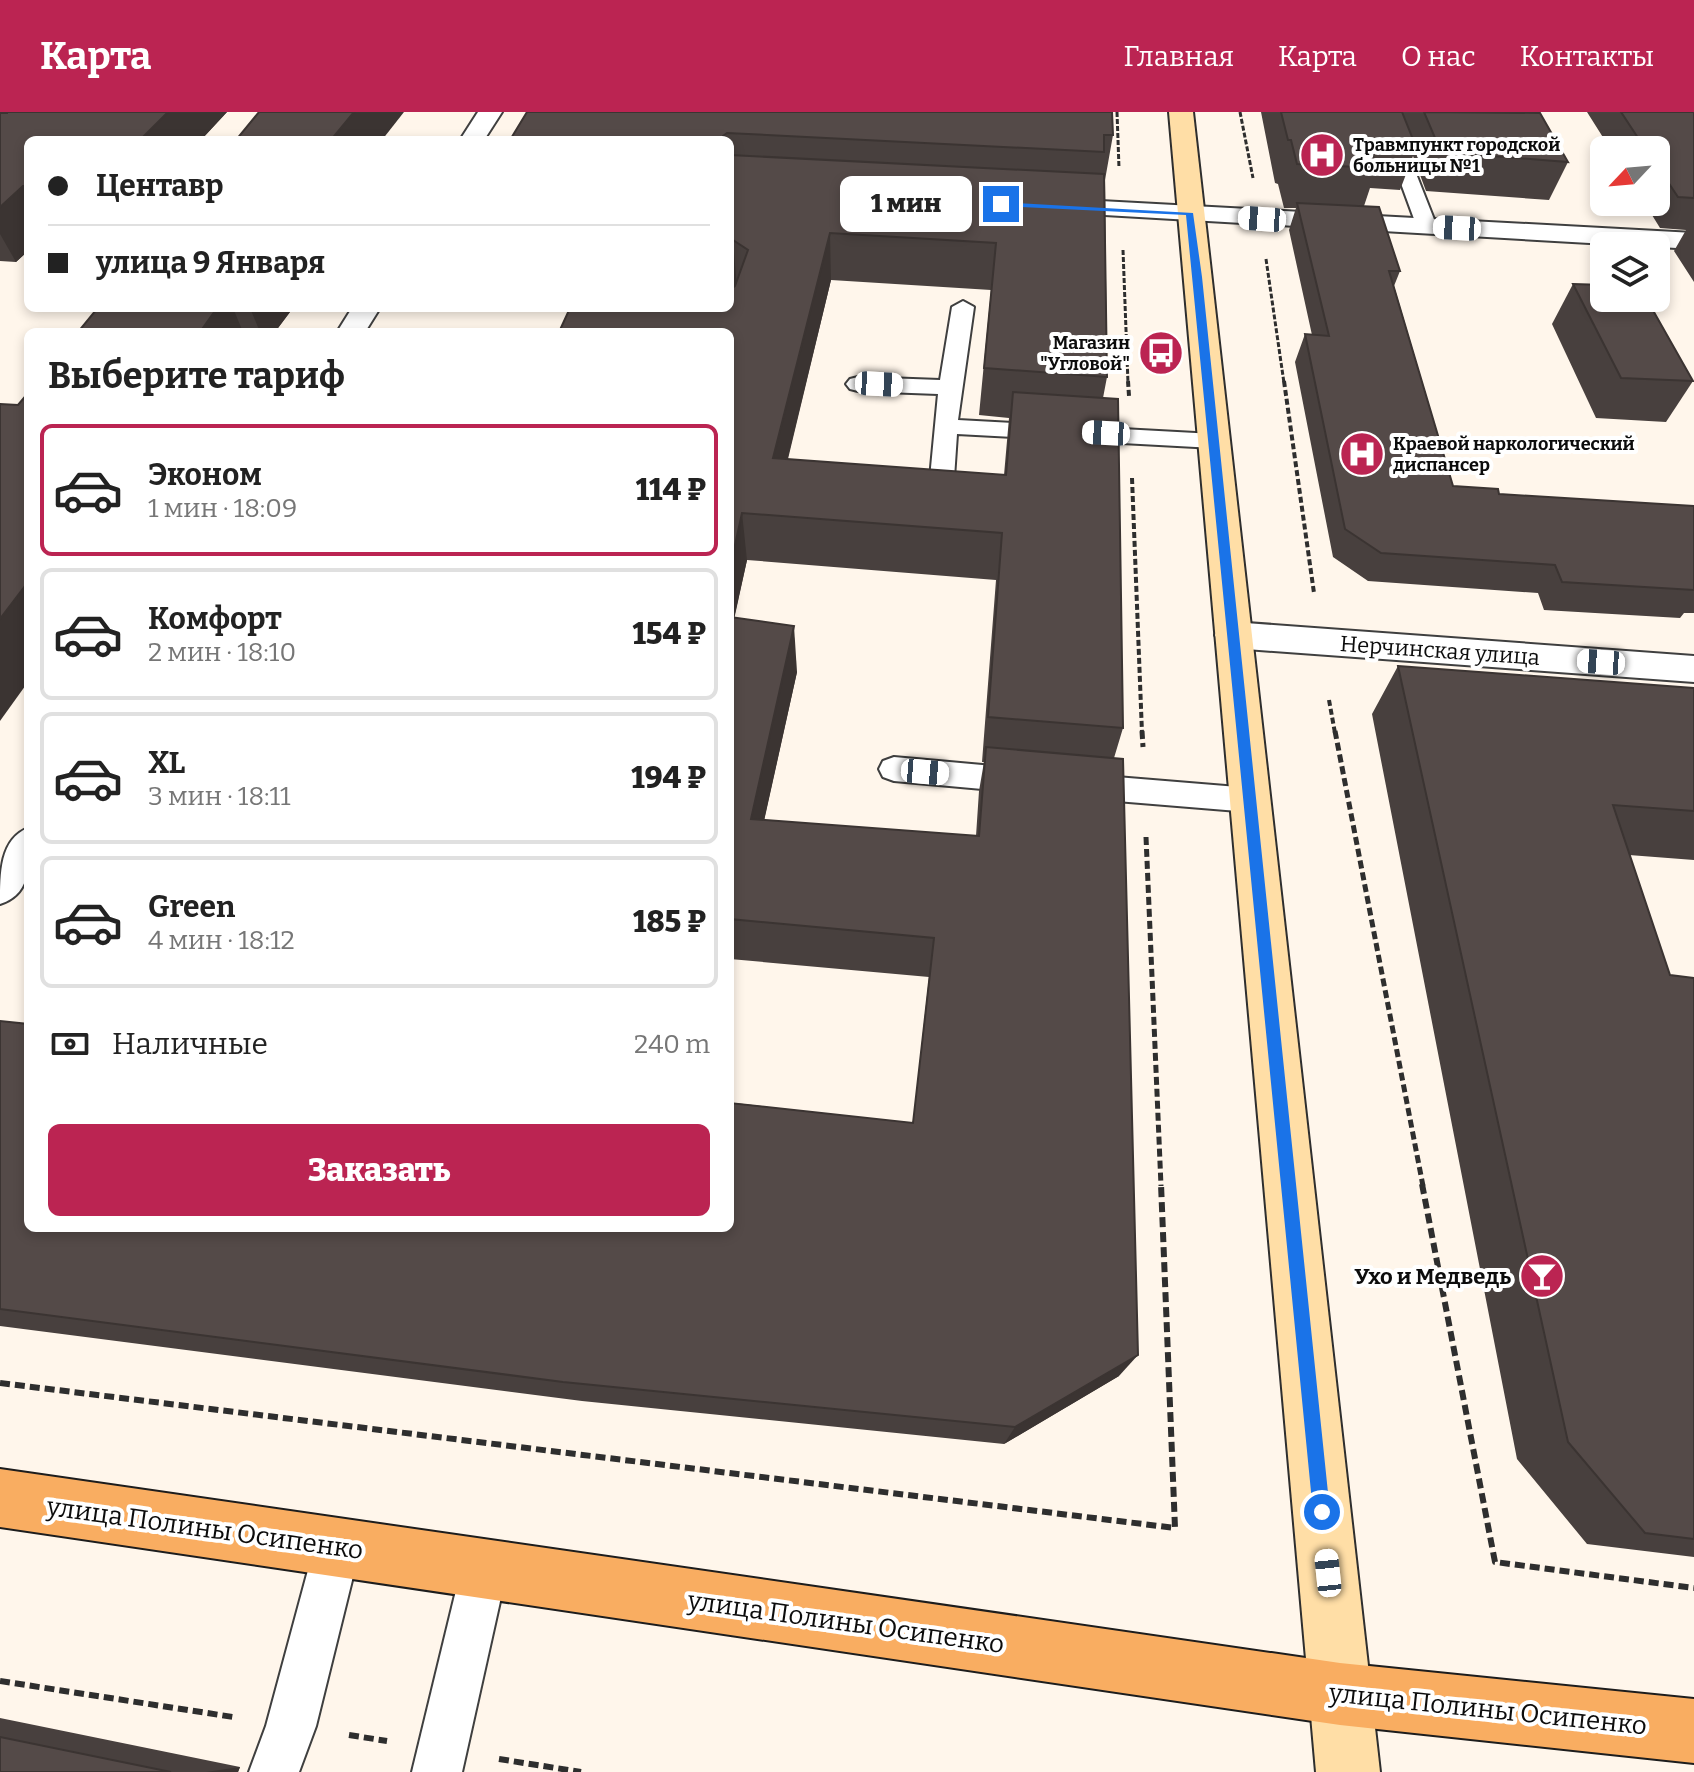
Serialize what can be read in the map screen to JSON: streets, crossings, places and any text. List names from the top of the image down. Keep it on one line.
{"streets":{"main road":["улица Полины Осипенко"],"street":["Нерчинская улица"]},"places":{"hospital":["Травмпункт городской больницы №1","Краевой наркологический диспансер"],"bus stop":["Магазин \"Угловой\""],"bar":["Ухо и Медведь"]},"north":"bottom left","page":{"header":"Карта","nav":["Главная","Карта","О нас","Контакты"],"banner":["Центавр","улица 9 Января"],"bubble":"1 мин","heading":"Выберите тариф","list":[{"name":"Эконом","note":"1 мин · 18:09","value":"114 ₽"},{"name":"Комфорт","note":"2 мин · 18:10","value":"154 ₽"},{"name":"XL","note":"3 мин · 18:11","value":"194 ₽"},{"name":"Green","note":"4 мин · 18:12","value":"185 ₽"}],"pay":["Наличные","240 m"],"buttons":"Заказать"}}
